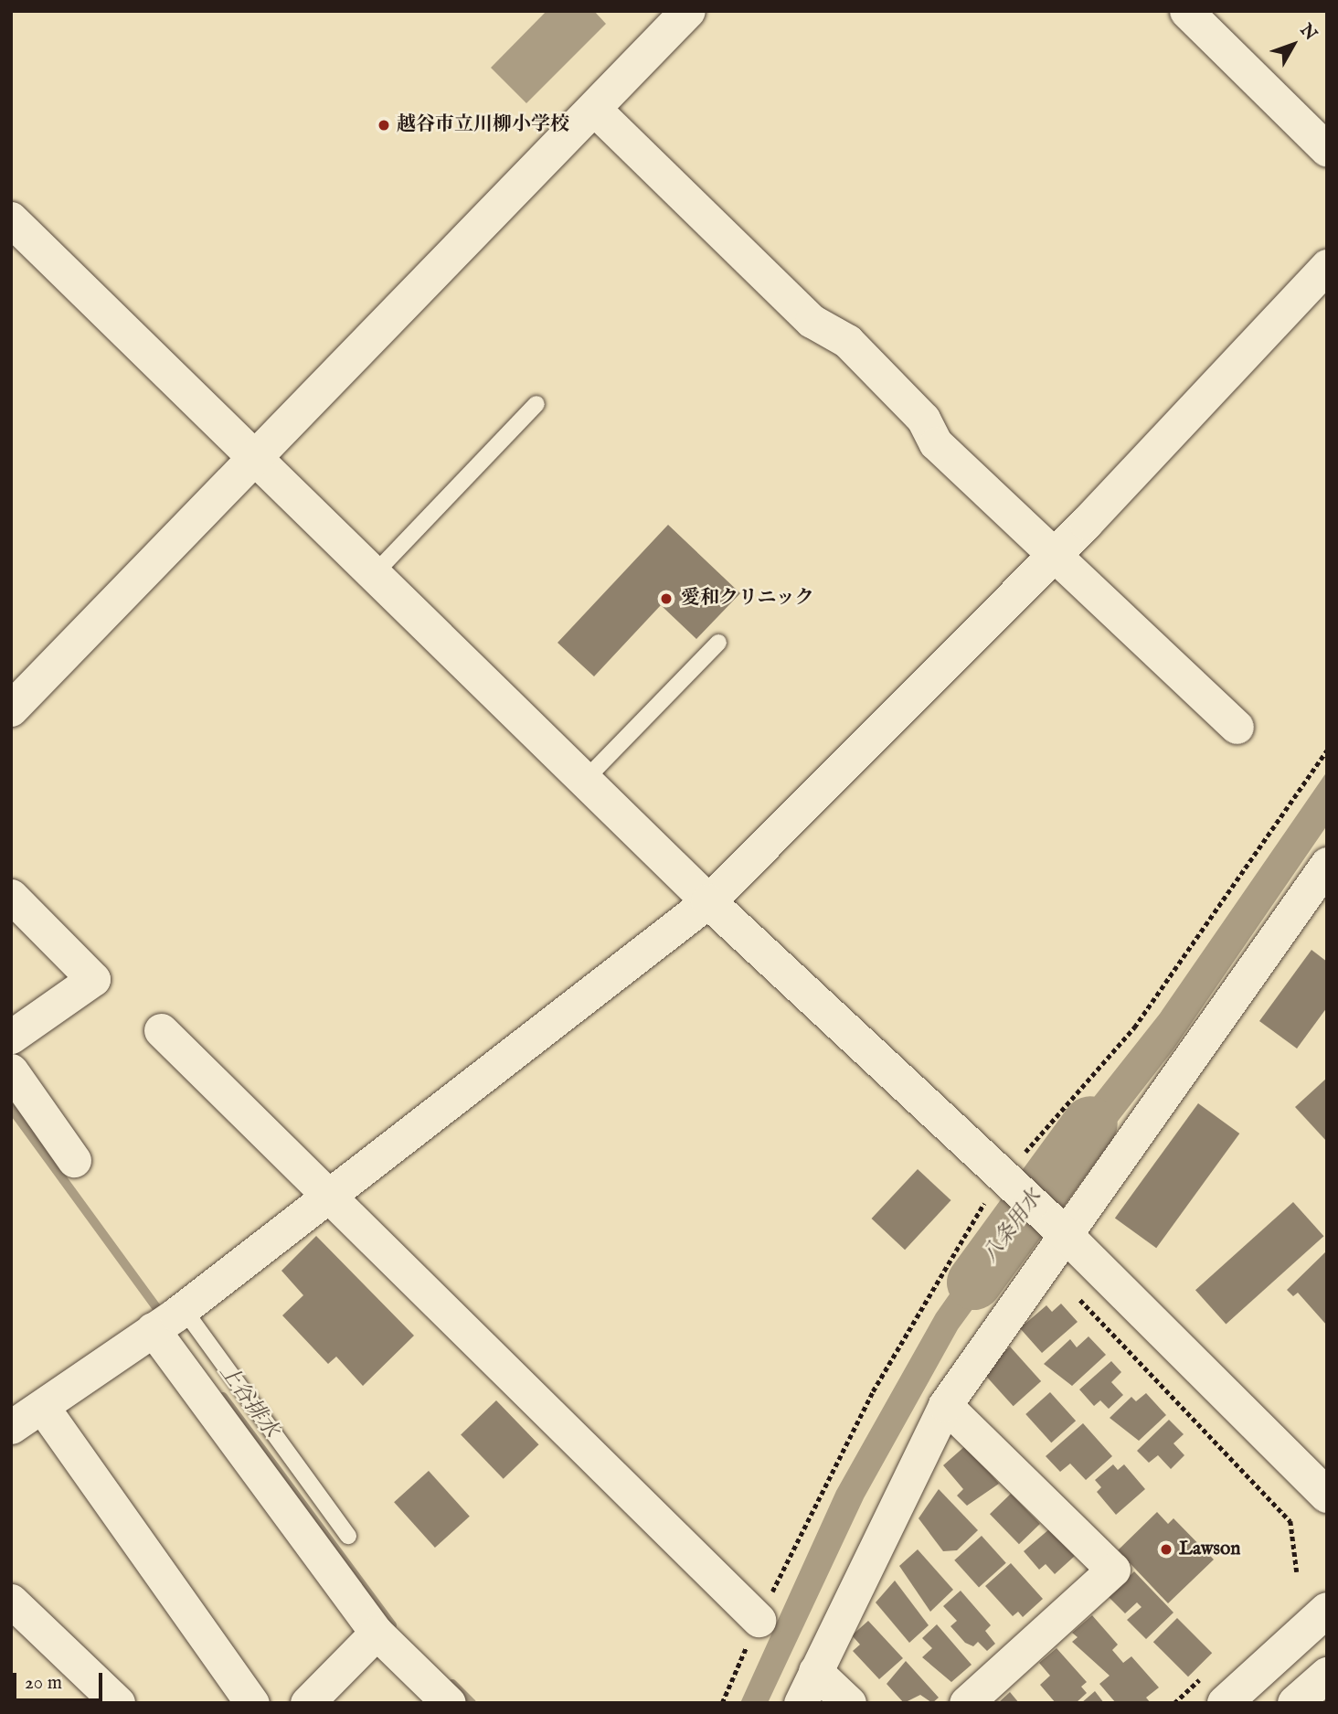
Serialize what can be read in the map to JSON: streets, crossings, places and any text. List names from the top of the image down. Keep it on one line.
{"water":["八条用水","上谷排水"],"places":["越谷市立川柳小学校","愛和クリニック","Lawson"],"scale_bar":"20 m","north":"top right"}
